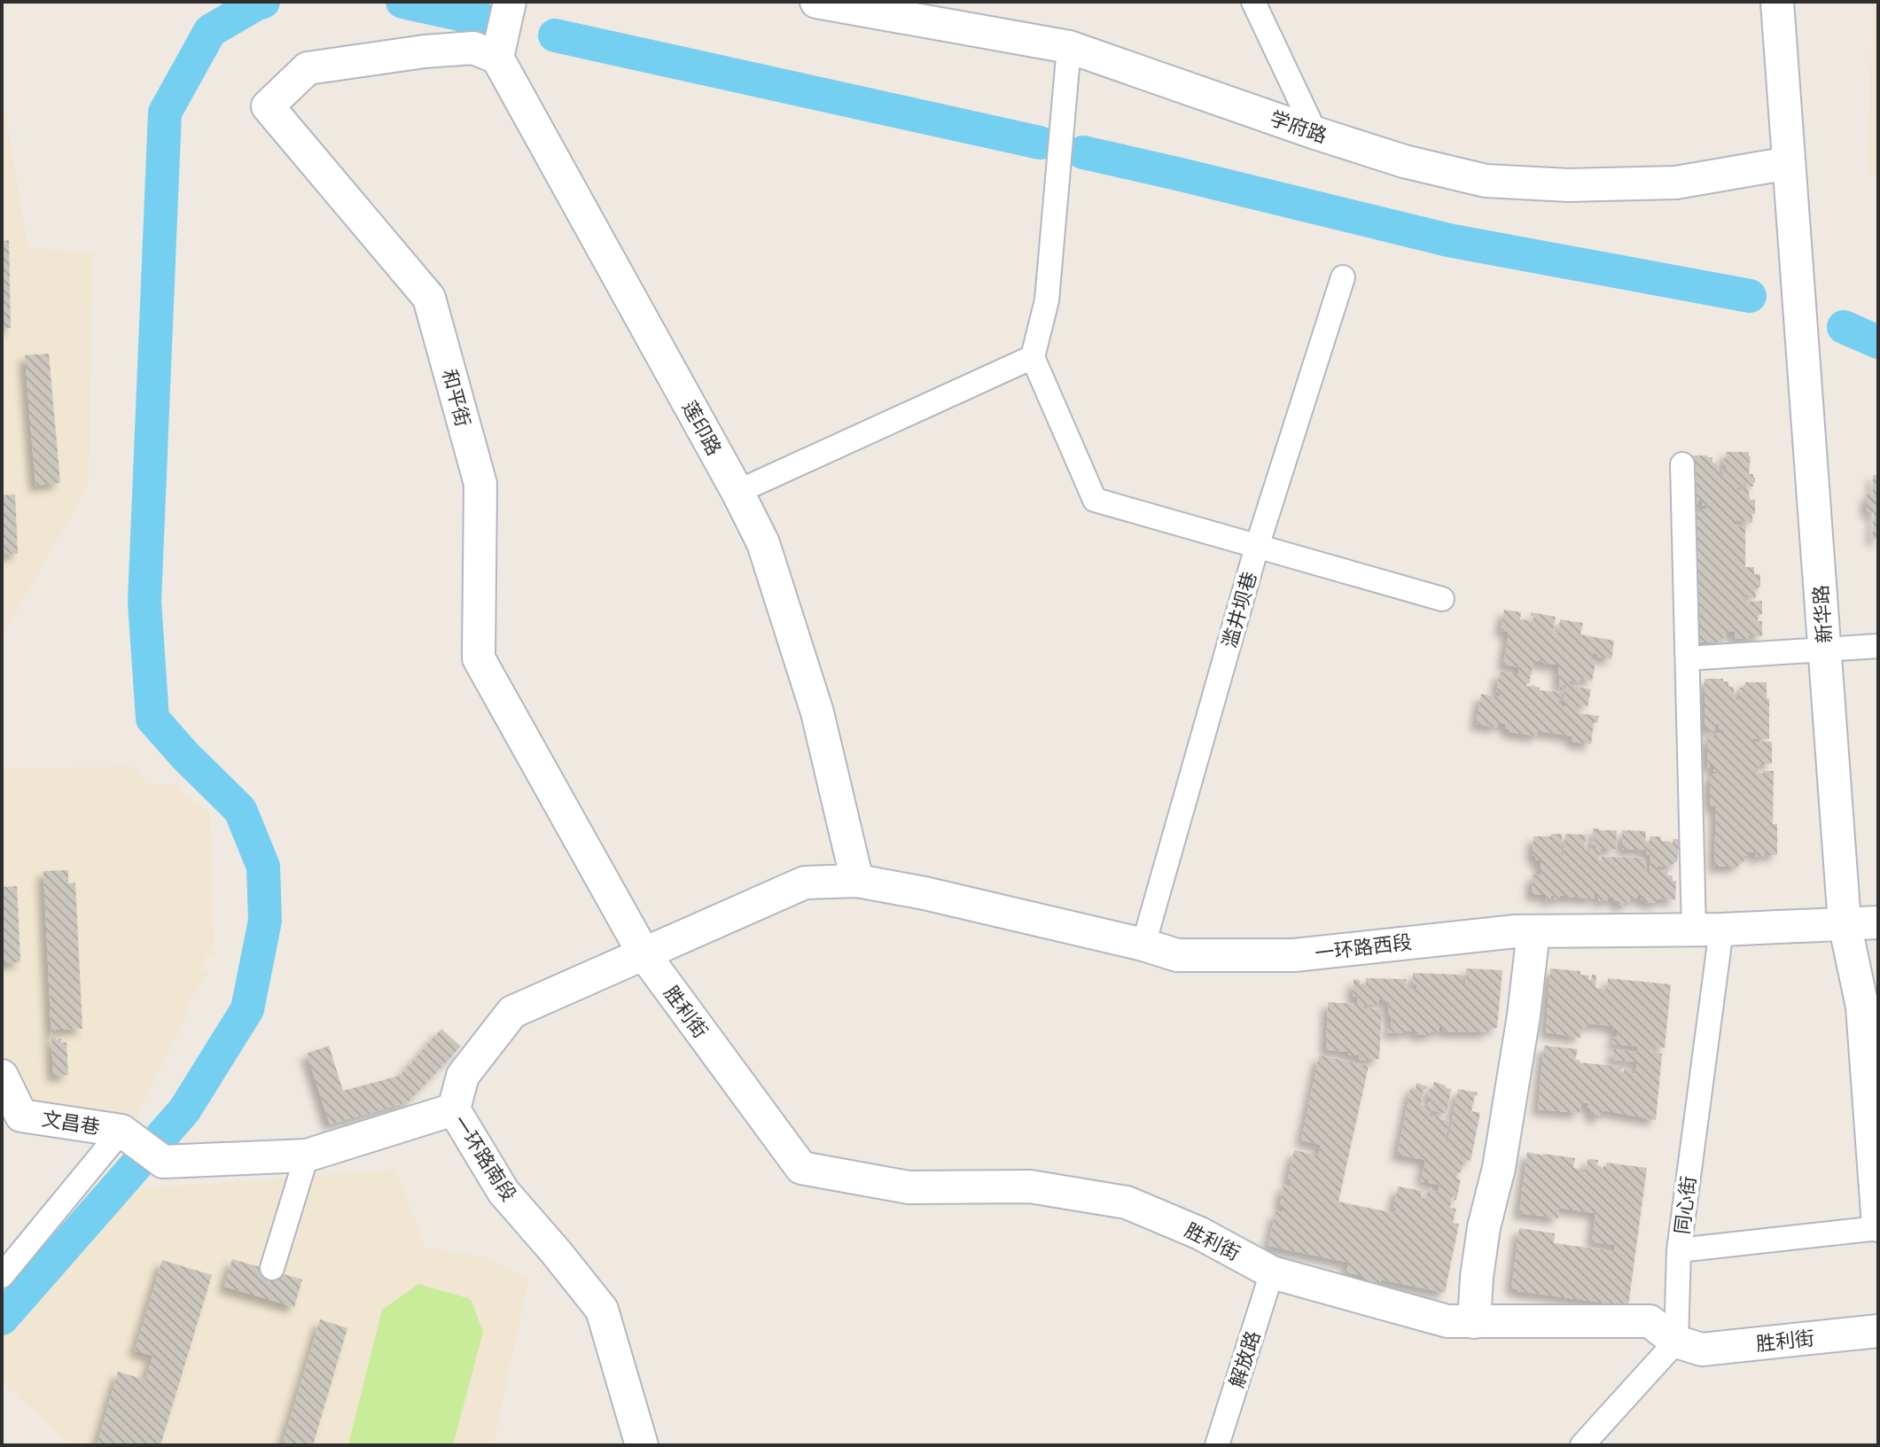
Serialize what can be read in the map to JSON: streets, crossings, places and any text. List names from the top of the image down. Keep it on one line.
{"streets":{"street":["学府路","和平街","莲印路","滥井坝巷","新华路","一环路西段","胜利街","文昌巷","一环路南段","同心街","解放路"]},"crossings":[["学府路","新华路"],["和平街","莲印路"],["和平街","胜利街"],["和平街","一环路南段"],["莲印路","一环路西段"],["莲印路","一环路南段"],["滥井坝巷","一环路西段"],["新华路","一环路西段"],["一环路西段","一环路南段"],["一环路西段","同心街"],["胜利街","一环路南段"],["胜利街","同心街"],["胜利街","解放路"]]}
